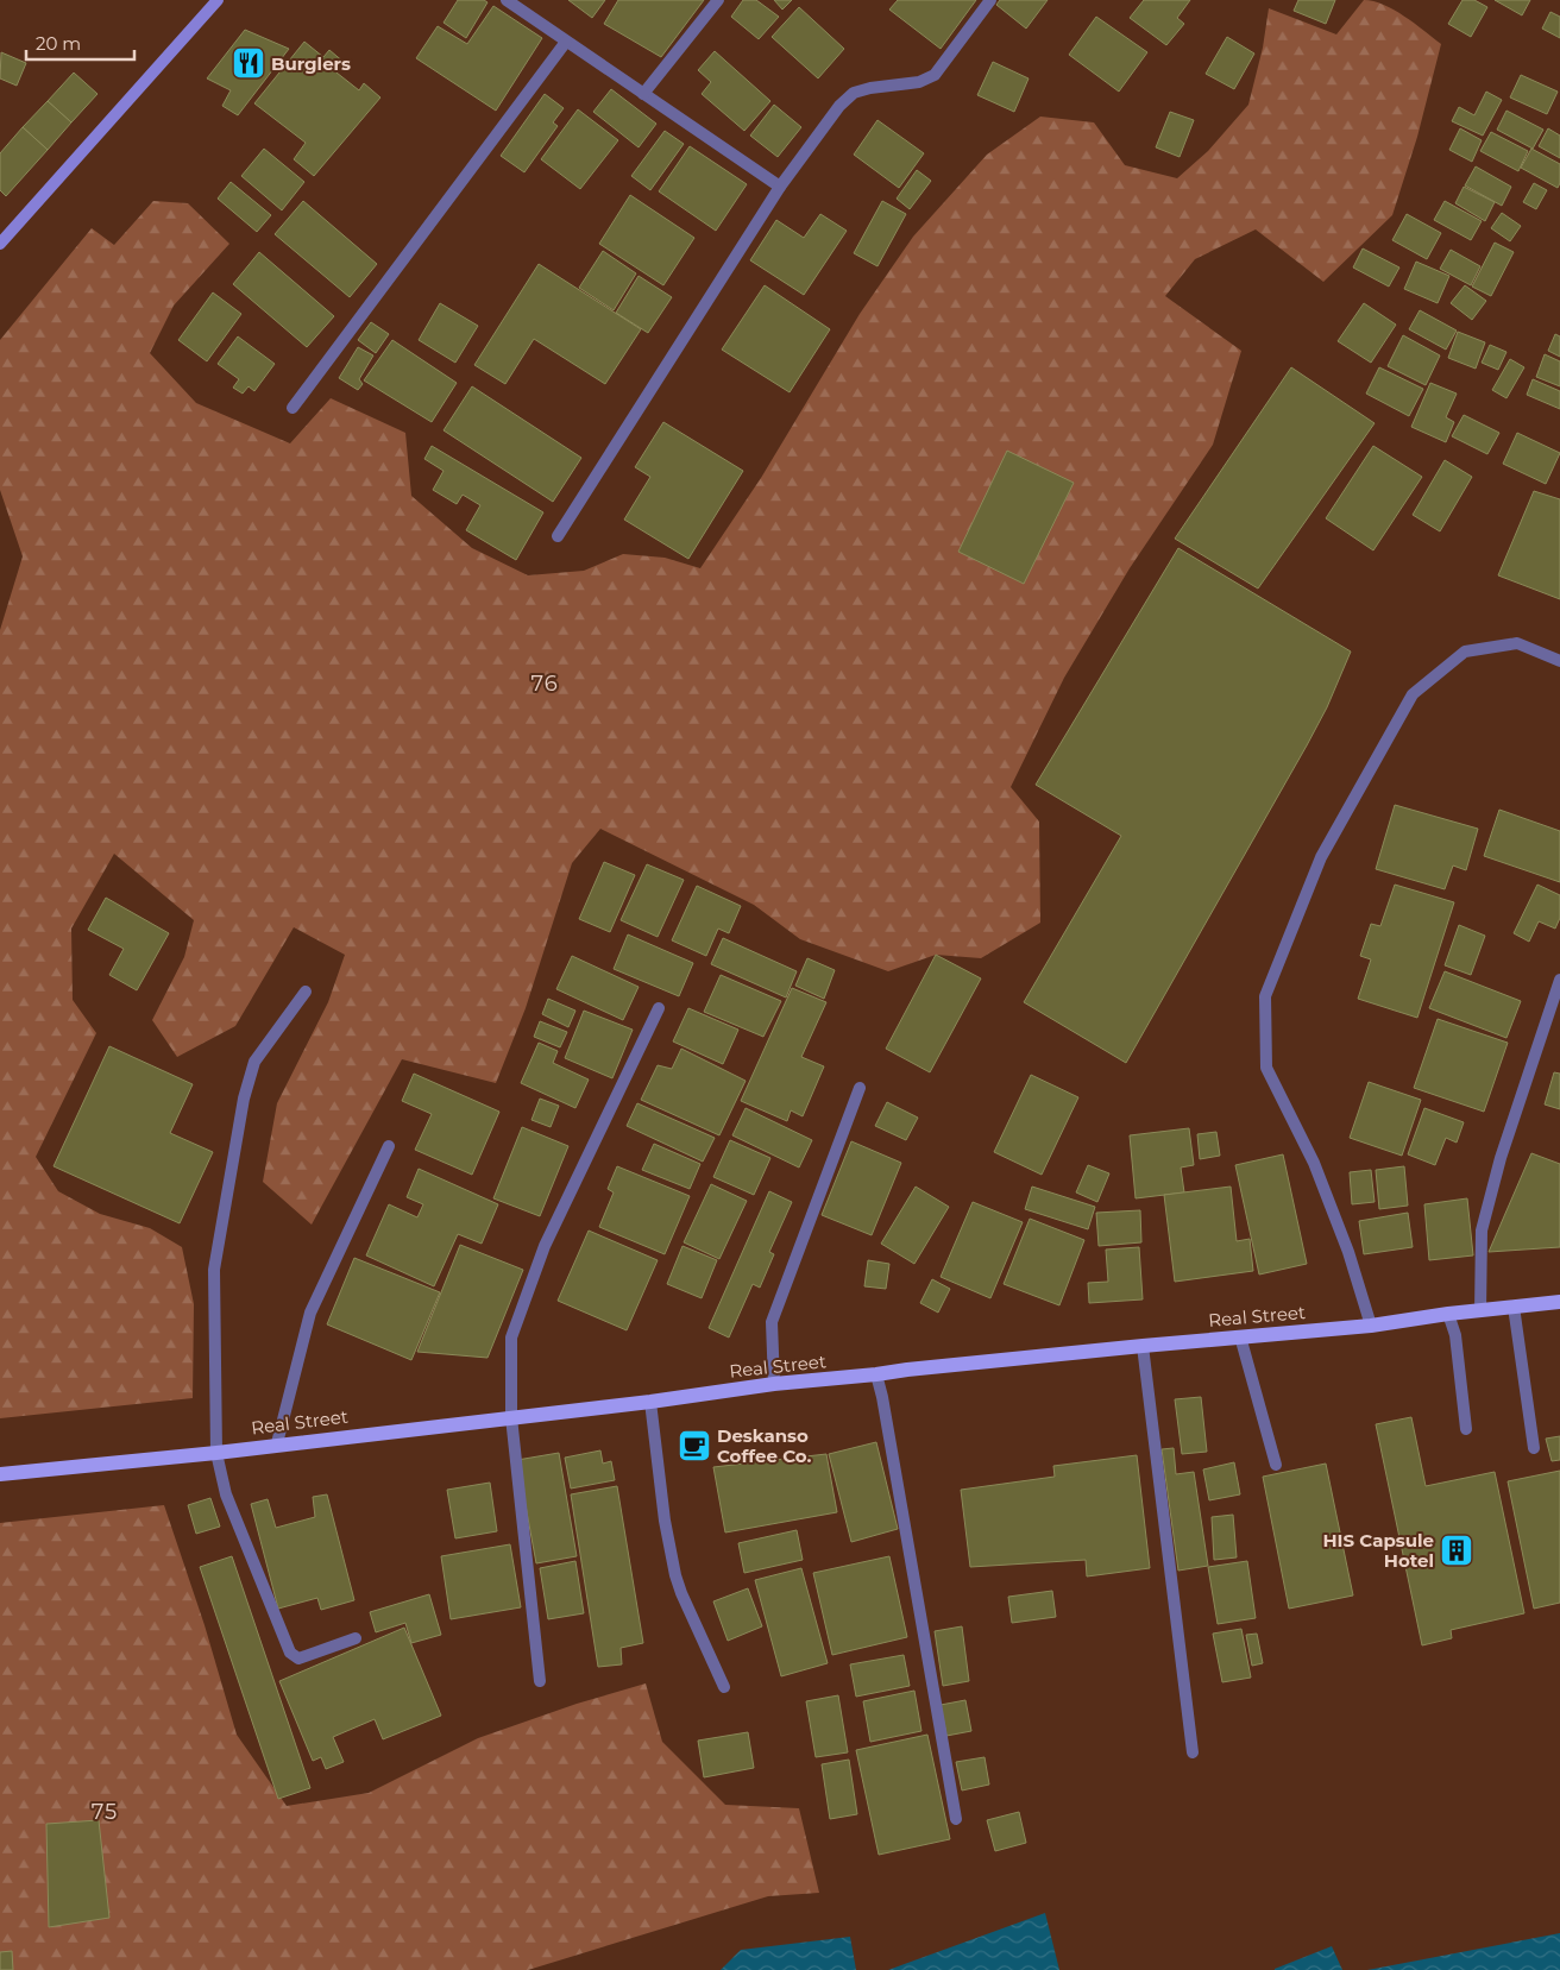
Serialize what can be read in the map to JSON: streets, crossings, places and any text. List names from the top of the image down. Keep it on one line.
{"streets":{"main road":["Real Street"]},"districts":["76","75"],"places":{"restaurant":["Burglers"],"cafe":["Deskanso Coffee Co."],"building":["HIS Capsule Hotel"]},"scale_bar":"20 m"}
